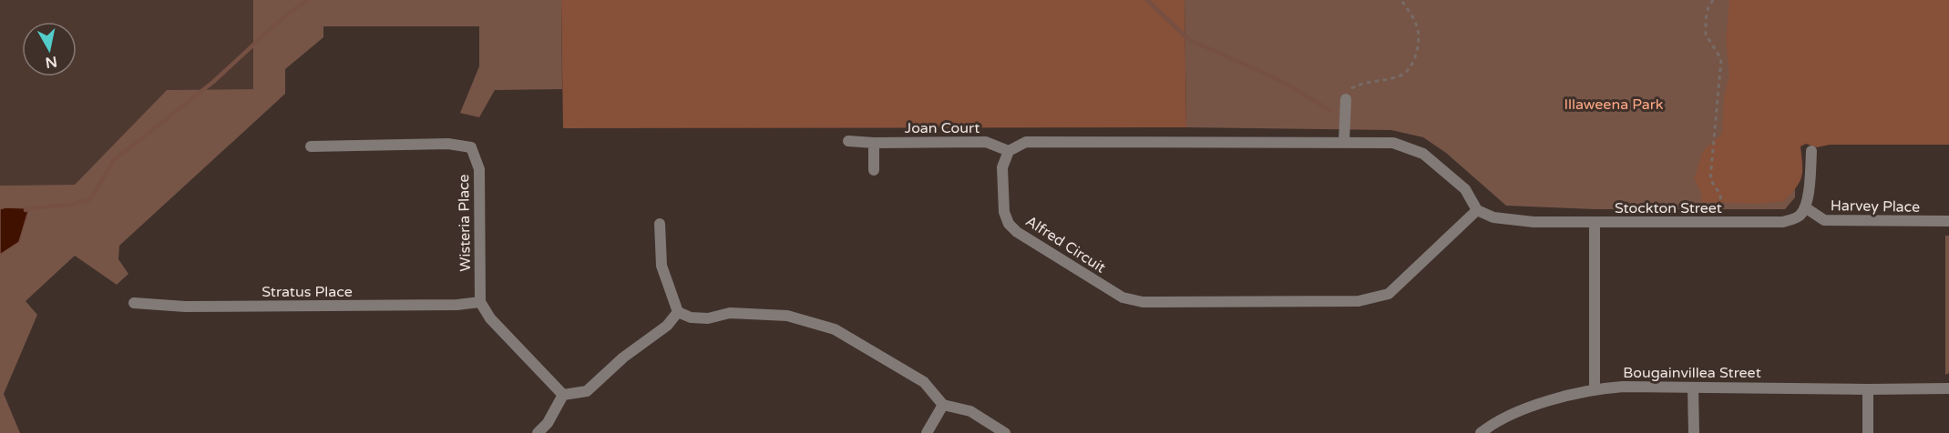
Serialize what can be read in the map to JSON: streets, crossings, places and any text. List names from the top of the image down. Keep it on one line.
{"streets":{"street":["Joan Court","Harvey Place","Stockton Street","Wisteria Place","Alfred Circuit","Stratus Place","Bougainvillea Street"]},"crossings":[["Joan Court","Alfred Circuit"],["Harvey Place","Stockton Street"],["Stockton Street","Bougainvillea Street"],["Wisteria Place","Stratus Place"]],"parks":["Illaweena Park"],"north":"bottom"}
